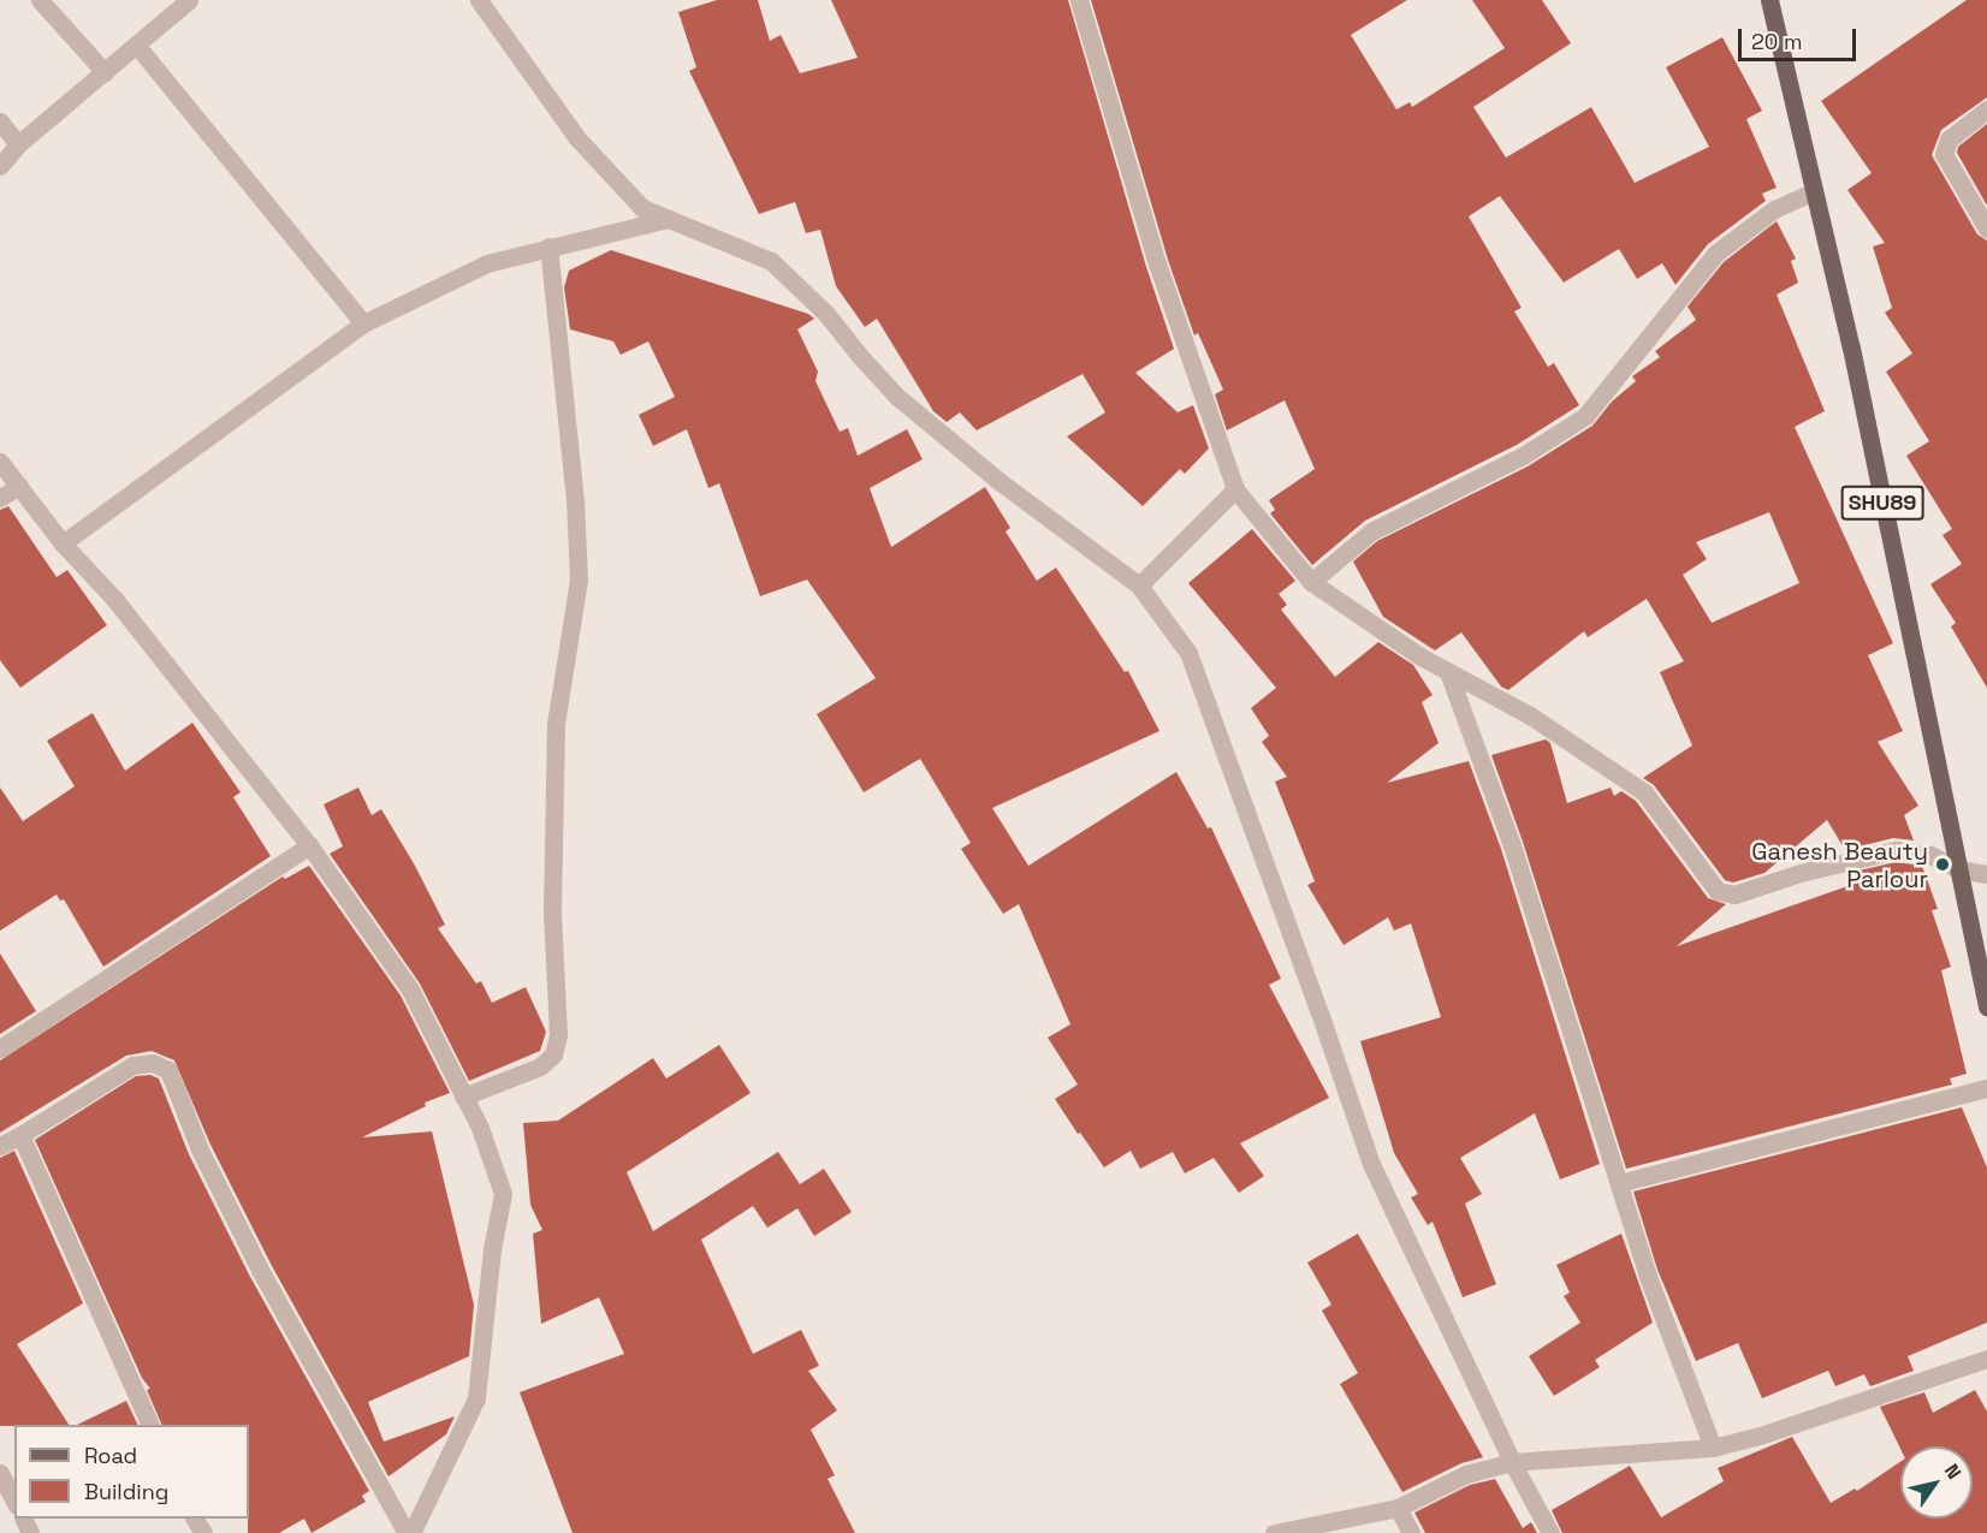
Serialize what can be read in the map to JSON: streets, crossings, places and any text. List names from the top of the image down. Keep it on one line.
{"streets":{"main road":["SHU89"]},"places":["Ganesh Beauty Parlour"],"legend":["Road","Building"],"scale_bar":"20 m","north":"top right"}
